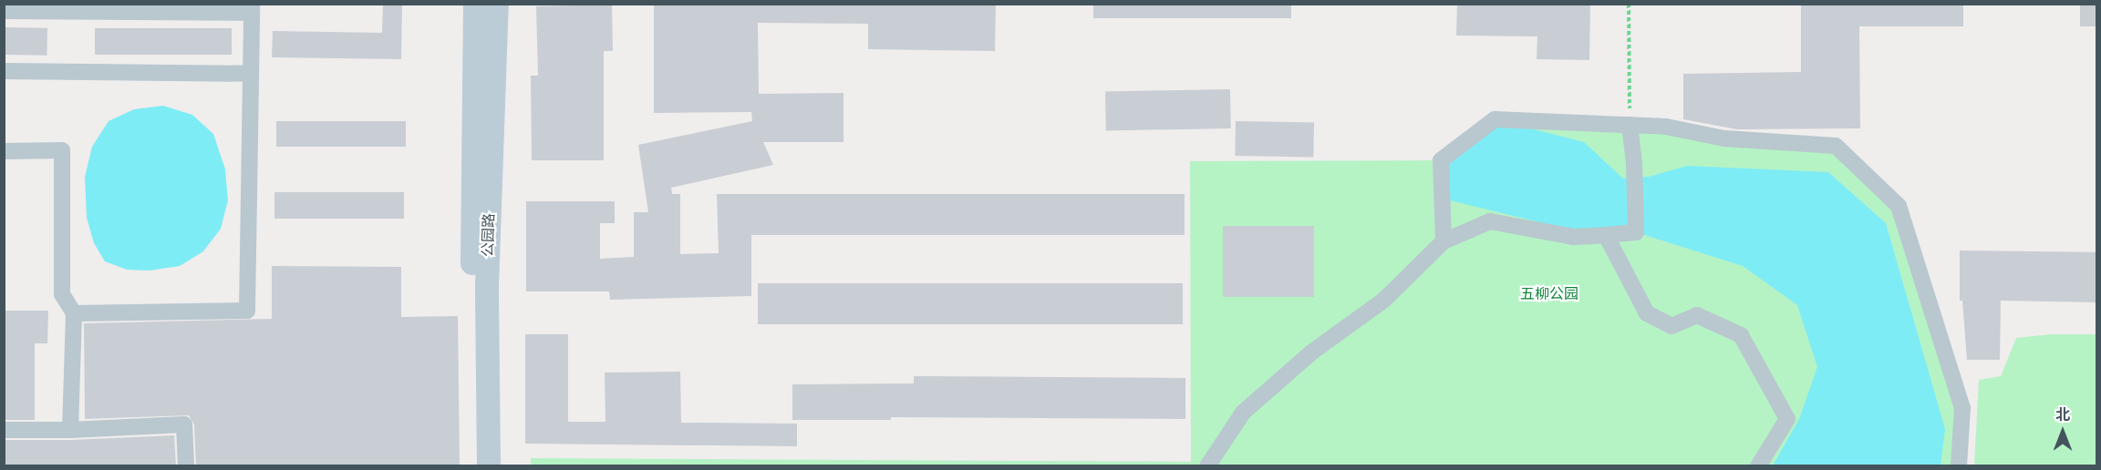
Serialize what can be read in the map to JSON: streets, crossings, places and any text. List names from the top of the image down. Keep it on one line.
{"streets":{"street":["公园路"]},"parks":["五柳公园"],"north":"top"}
